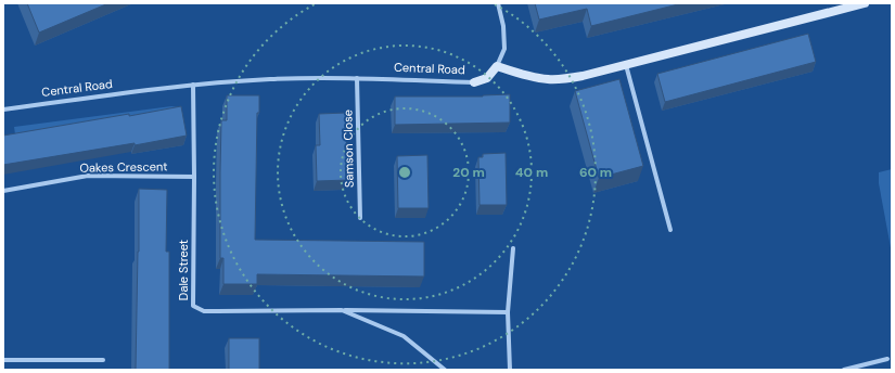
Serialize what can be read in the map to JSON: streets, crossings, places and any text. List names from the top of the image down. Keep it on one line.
{"streets":{"street":["Central Road","Samson Close","Oakes Crescent","Dale Street"]},"crossings":[["Central Road","Samson Close"],["Central Road","Dale Street"],["Oakes Crescent","Dale Street"]],"rings":["20 m","40 m","60 m"]}
